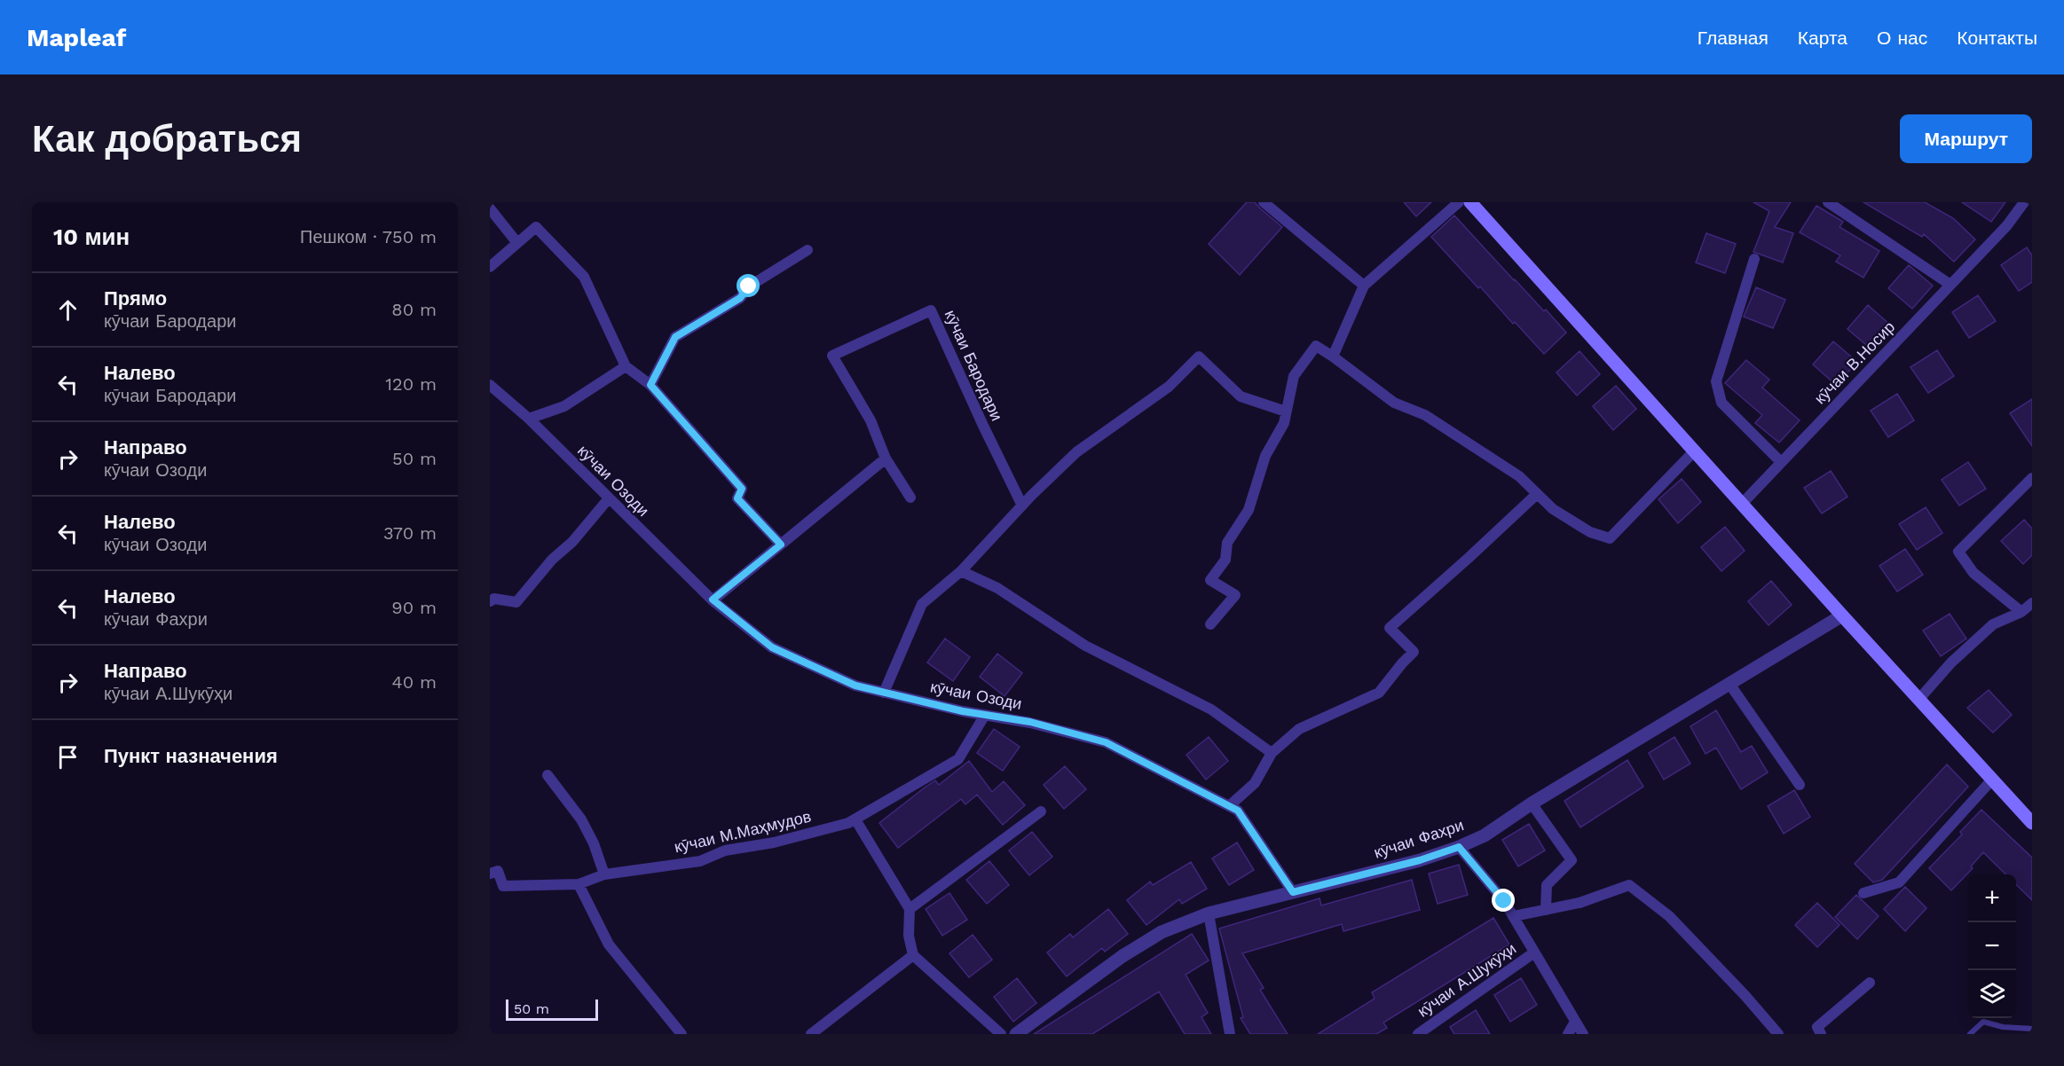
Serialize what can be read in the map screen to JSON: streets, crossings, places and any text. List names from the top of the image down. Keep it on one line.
{"streets":{"street":["кӯчаи В.Носир","кӯчаи Бародари","кӯчаи Озоди","кӯчаи М.Маҳмудов","кӯчаи Фахри","кӯчаи А.Шукӯҳи"]},"crossings":[["кӯчаи Озоди","кӯчаи М.Маҳмудов"],["кӯчаи Озоди","кӯчаи Фахри"],["кӯчаи Фахри","кӯчаи А.Шукӯҳи"]],"scale_bar":"50 m","page":{"header":"Mapleaf","nav":["Главная","Карта","О нас","Контакты"],"buttons":"Маршрут","title":"Как добраться","heading":["10 мин","Пешком · 750 m"],"list":[["Прямо","кӯчаи Бародари","80 m"],["Налево","кӯчаи Бародари","120 m"],["Направо","кӯчаи Озоди","50 m"],["Налево","кӯчаи Озоди","370 m"],["Налево","кӯчаи Фахри","90 m"],["Направо","кӯчаи А.Шукӯҳи","40 m"],"Пункт назначения"],"map_buttons":["+","−"],"scale":"50 m"}}
